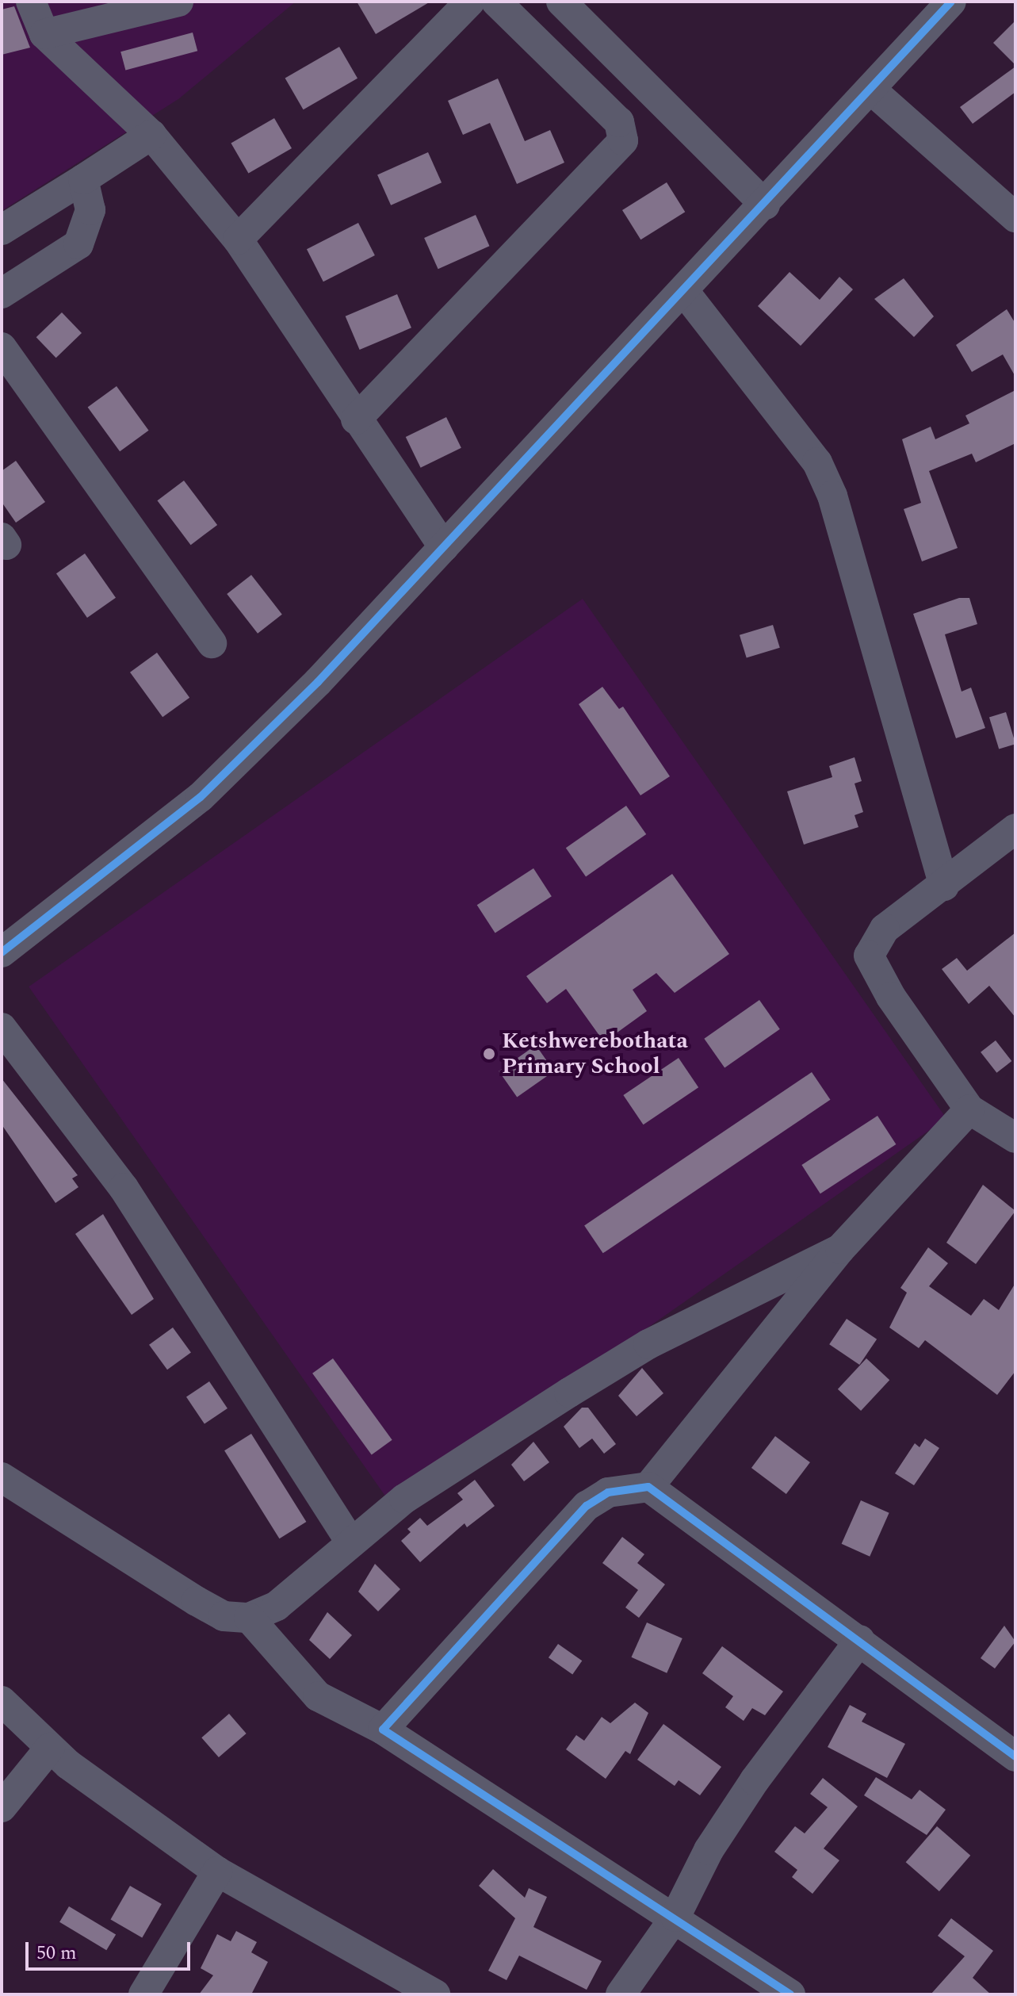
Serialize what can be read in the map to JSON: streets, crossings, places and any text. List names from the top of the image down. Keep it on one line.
{"places":["Ketshwerebothata Primary School"],"scale_bar":"50 m"}
